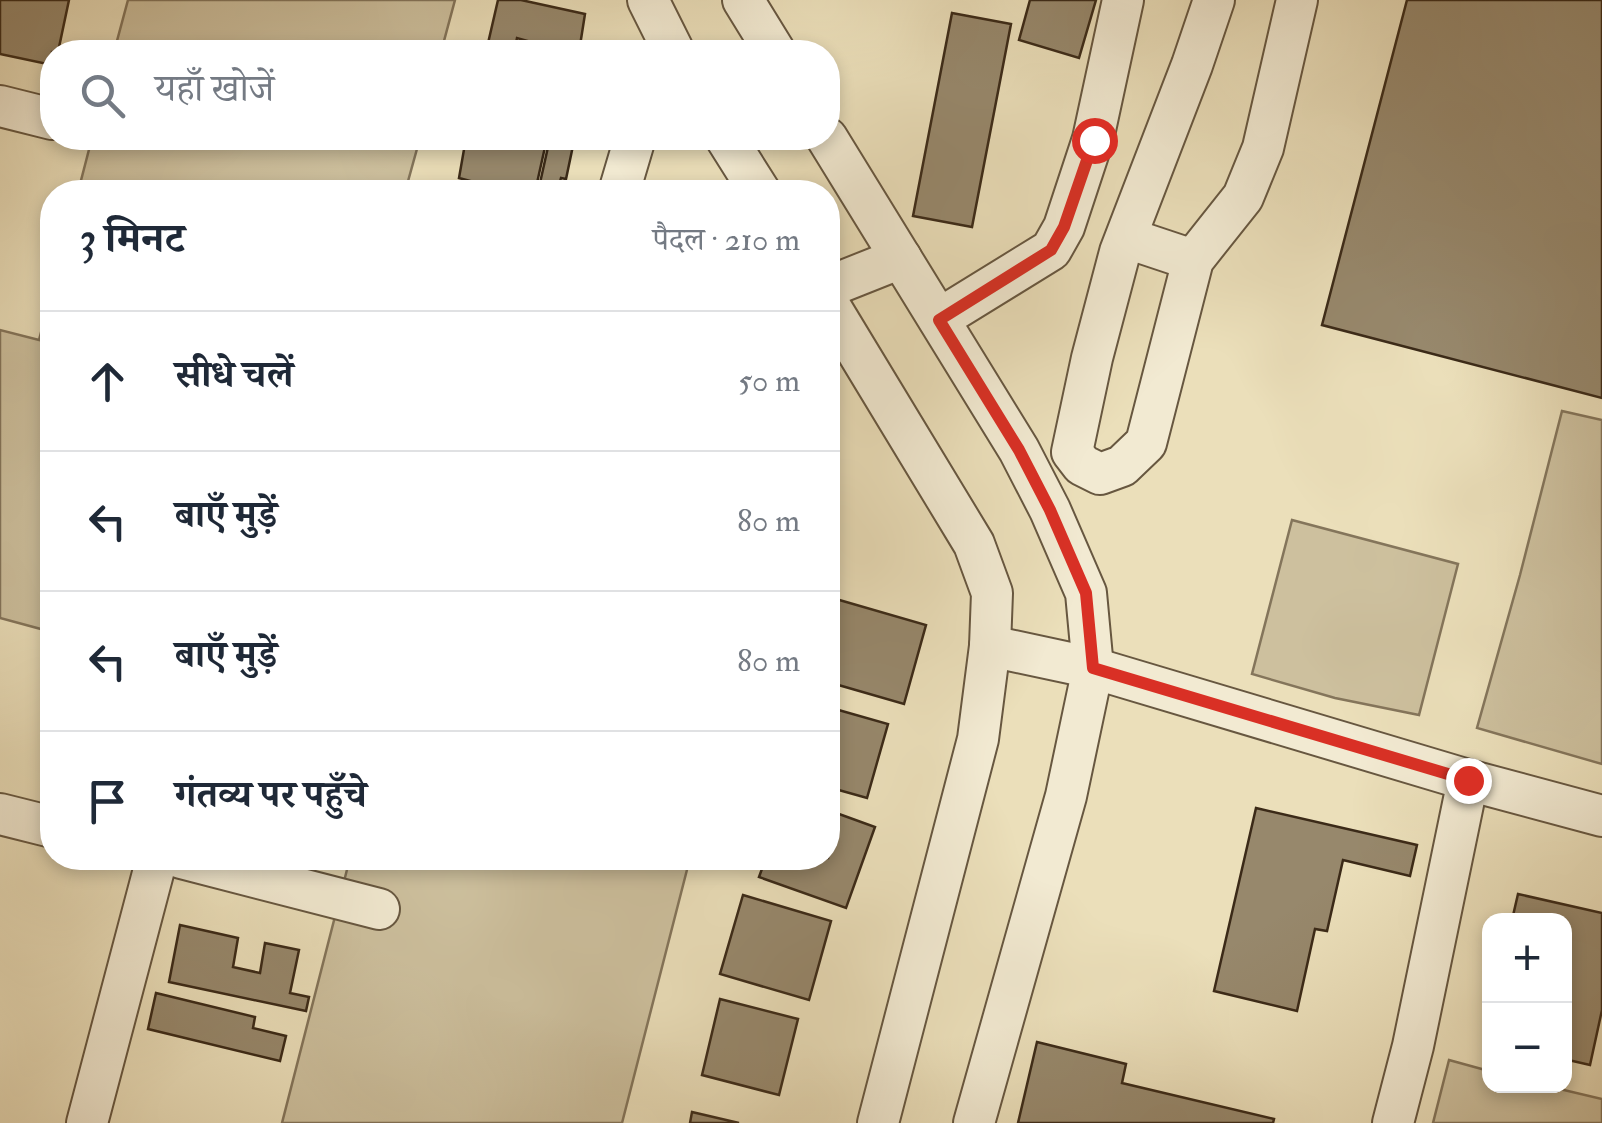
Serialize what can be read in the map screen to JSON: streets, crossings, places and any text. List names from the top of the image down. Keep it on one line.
{"page":{"search":"यहाँ खोजें","heading":["3 मिनट","पैदल · 210 m"],"list":[["सीधे चलें","50 m"],["बाएँ मुड़ें","80 m"],["बाएँ मुड़ें","80 m"],"गंतव्य पर पहुँचे"],"map_buttons":["+","−"]}}
